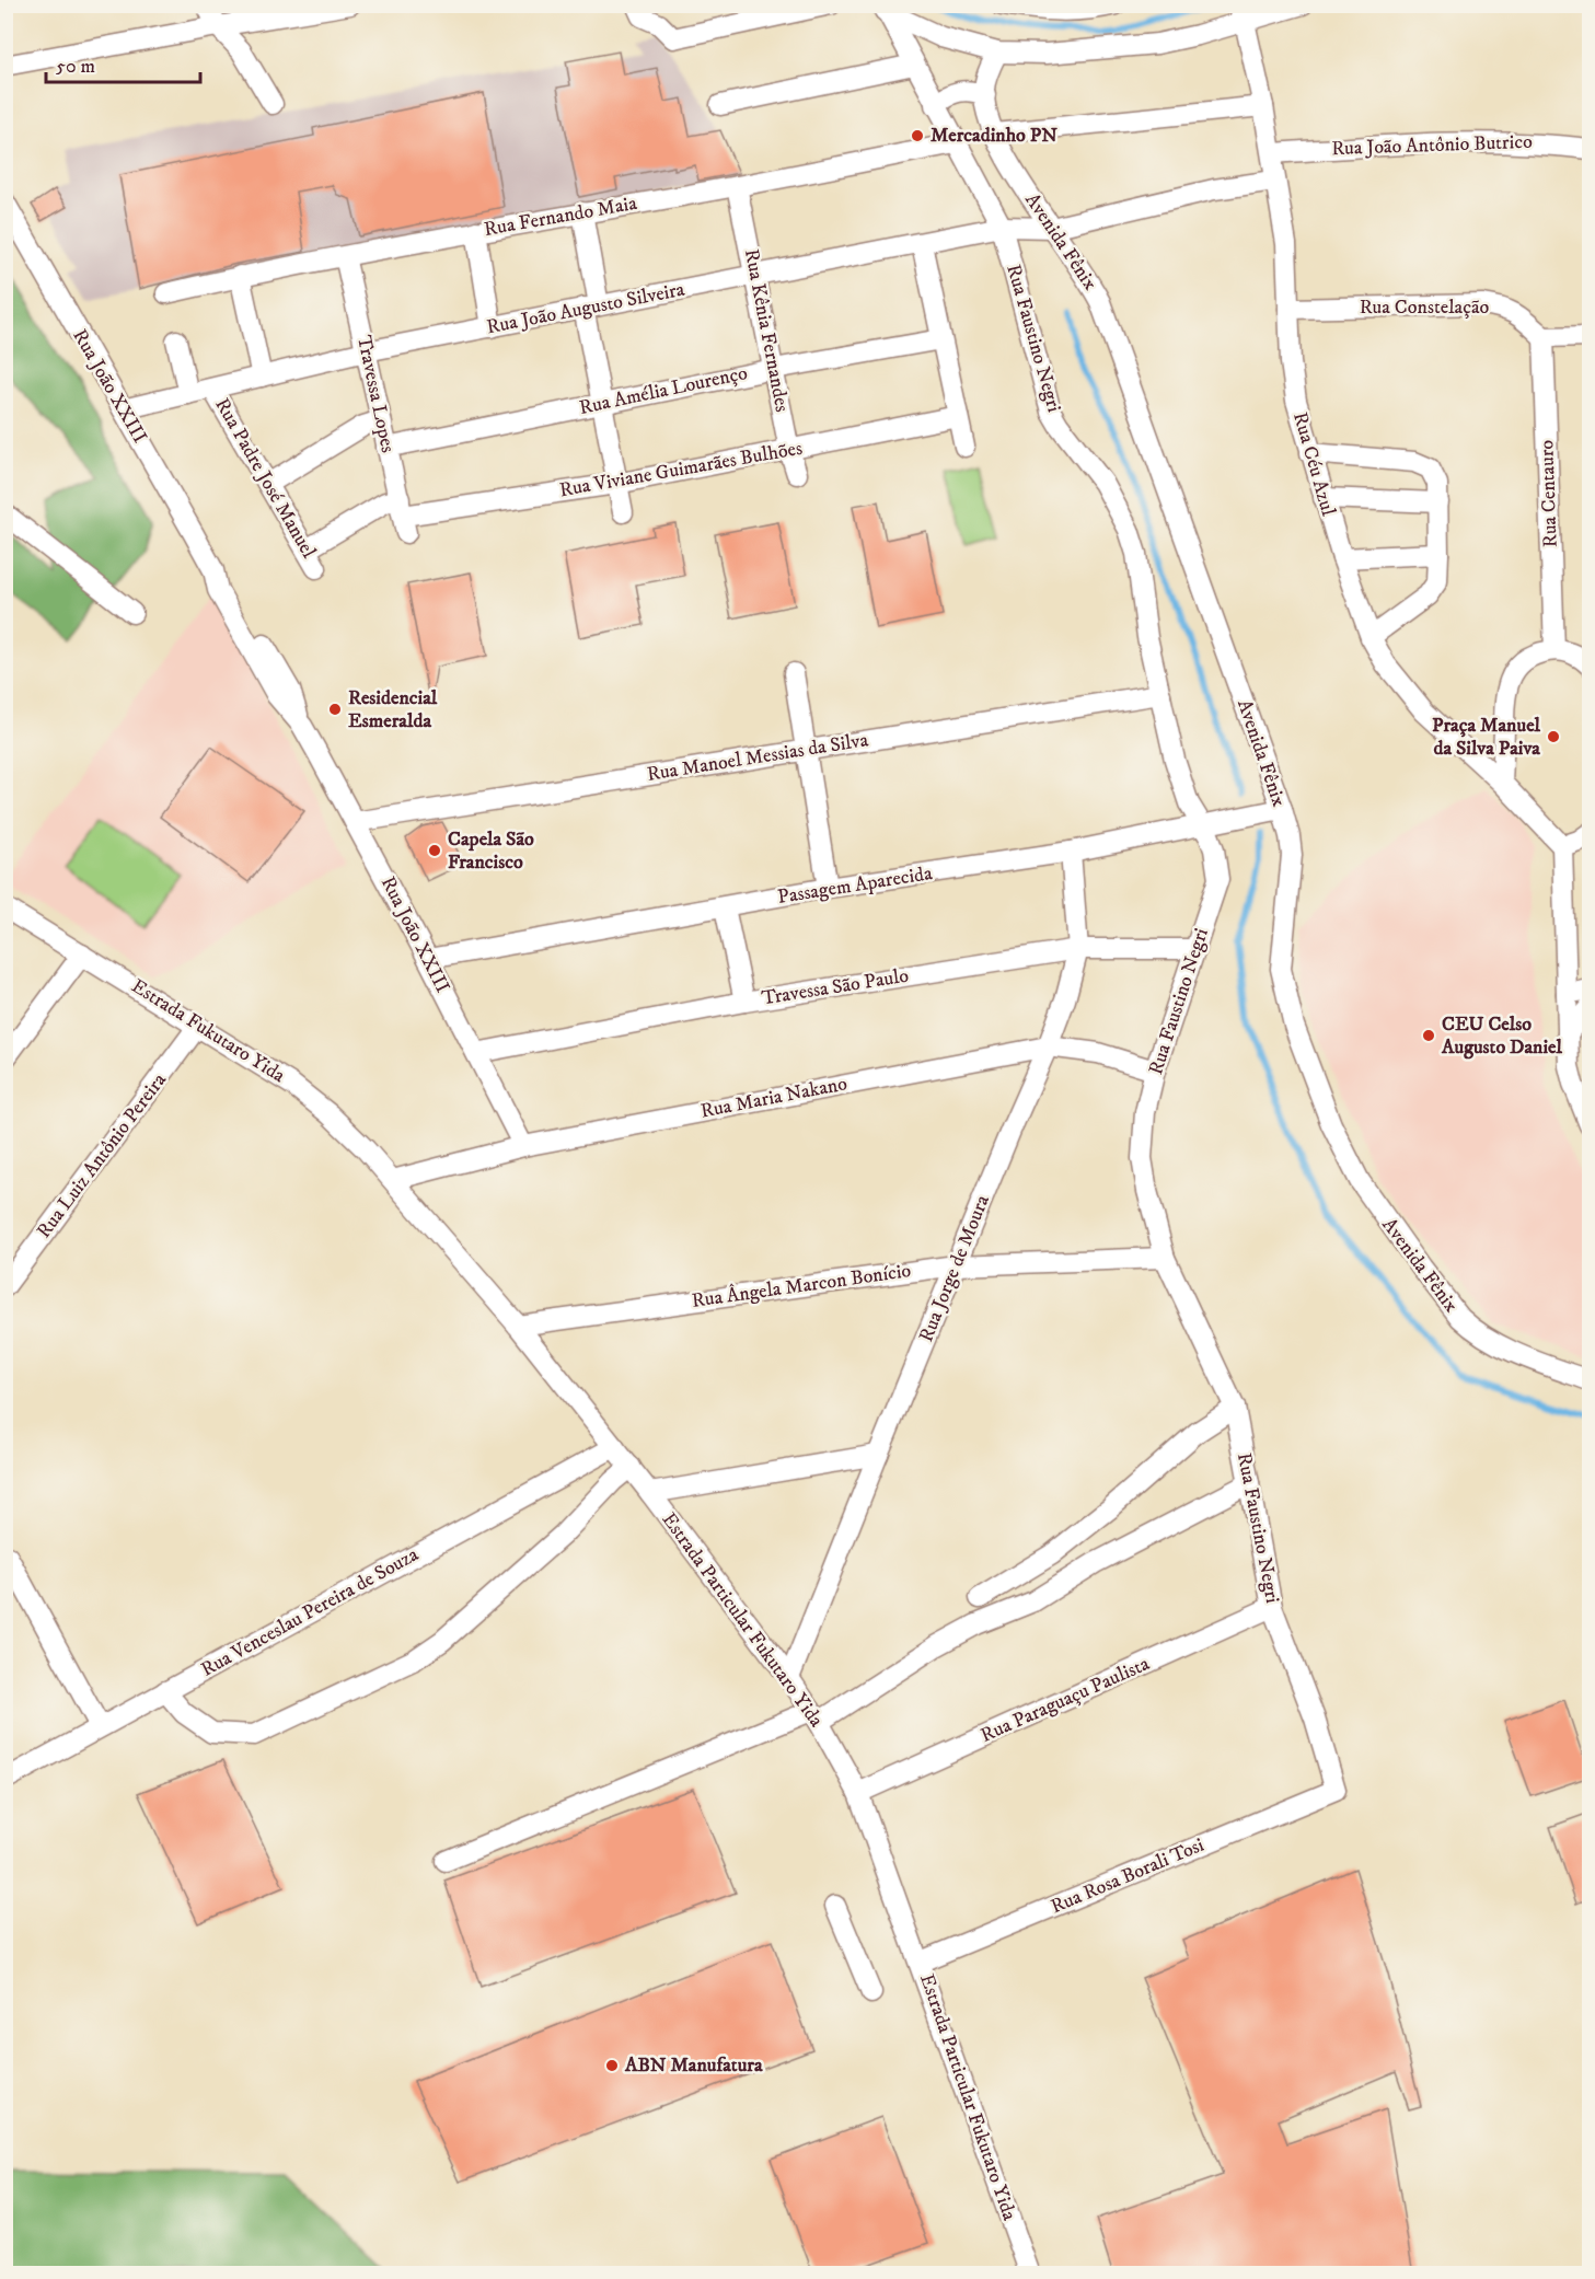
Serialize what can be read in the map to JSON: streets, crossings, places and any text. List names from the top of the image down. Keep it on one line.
{"streets":{"street":["Rua João Antônio Butrico","Rua Fernando Maia","Avenida Fênix","Rua Constelação","Rua João Augusto Silveira","Rua Kênia Fernandes","Rua Faustino Negri","Rua João XXIII","Rua Amélia Lourenço","Travessa Lopes","Rua Céu Azul","Rua Viviane Guimarães Bulhões","Rua Padre José Manuel","Rua Centauro","Rua Manoel Messias da Silva","Passagem Aparecida","Travessa São Paulo","Estrada Fukutaro Yida","Rua Maria Nakano","Rua Luiz Antônio Pereira","Rua Jorge de Moura","Rua Ângela Marcon Bonício","Rua Venceslau Pereira de Souza","Estrada Particular Fukutaro Yida","Rua Paraguaçu Paulista","Rua Rosa Borali Tosi"]},"crossings":[["Rua João Antônio Butrico","Rua Céu Azul"],["Rua Fernando Maia","Rua Kênia Fernandes"],["Rua Fernando Maia","Rua Faustino Negri"],["Rua Fernando Maia","Travessa Lopes"],["Avenida Fênix","Rua João Augusto Silveira"],["Avenida Fênix","Passagem Aparecida"],["Rua Constelação","Rua Céu Azul"],["Rua Constelação","Rua Centauro"],["Rua João Augusto Silveira","Rua Kênia Fernandes"],["Rua João Augusto Silveira","Rua Faustino Negri"],["Rua João Augusto Silveira","Rua João XXIII"],["Rua João Augusto Silveira","Travessa Lopes"],["Rua João Augusto Silveira","Rua Céu Azul"],["Rua João Augusto Silveira","Rua Padre José Manuel"],["Rua Kênia Fernandes","Rua Amélia Lourenço"],["Rua Kênia Fernandes","Rua Viviane Guimarães Bulhões"],["Rua Faustino Negri","Rua Manoel Messias da Silva"],["Rua Faustino Negri","Passagem Aparecida"],["Rua Faustino Negri","Travessa São Paulo"],["Rua Faustino Negri","Rua Maria Nakano"],["Rua Faustino Negri","Rua Ângela Marcon Bonício"],["Rua Faustino Negri","Rua Paraguaçu Paulista"],["Rua Faustino Negri","Rua Rosa Borali Tosi"],["Rua João XXIII","Rua Manoel Messias da Silva"],["Rua João XXIII","Passagem Aparecida"],["Rua João XXIII","Travessa São Paulo"],["Rua João XXIII","Rua Maria Nakano"],["Rua Amélia Lourenço","Travessa Lopes"],["Travessa Lopes","Rua Viviane Guimarães Bulhões"],["Rua Viviane Guimarães Bulhões","Rua Padre José Manuel"],["Passagem Aparecida","Rua Jorge de Moura"],["Travessa São Paulo","Rua Jorge de Moura"],["Estrada Fukutaro Yida","Rua Maria Nakano"],["Estrada Fukutaro Yida","Rua Luiz Antônio Pereira"],["Estrada Fukutaro Yida","Estrada Particular Fukutaro Yida"],["Rua Maria Nakano","Rua Jorge de Moura"],["Rua Maria Nakano","Estrada Particular Fukutaro Yida"],["Rua Jorge de Moura","Rua Ângela Marcon Bonício"],["Rua Jorge de Moura","Estrada Particular Fukutaro Yida"],["Rua Ângela Marcon Bonício","Estrada Particular Fukutaro Yida"],["Rua Venceslau Pereira de Souza","Estrada Particular Fukutaro Yida"],["Estrada Particular Fukutaro Yida","Rua Paraguaçu Paulista"],["Estrada Particular Fukutaro Yida","Rua Rosa Borali Tosi"]],"places":["Mercadinho PN","Residencial Esmeralda","Praça Manuel da Silva Paiva","Capela São Francisco","CEU Celso Augusto Daniel","ABN Manufatura"],"scale_bar":"50 m"}
